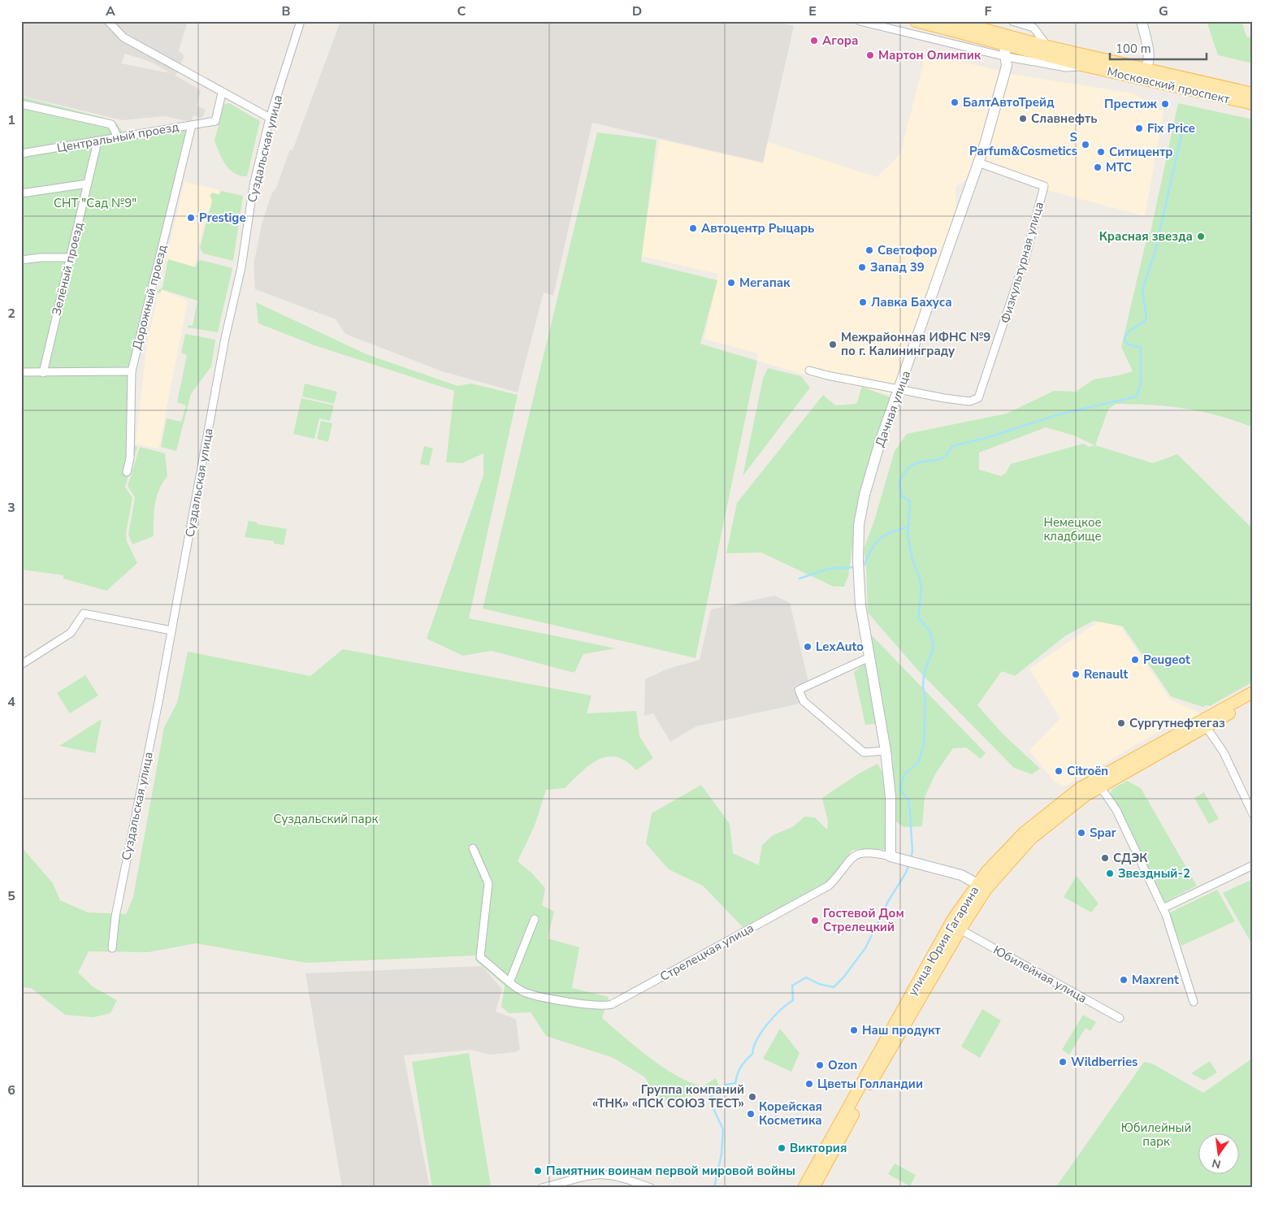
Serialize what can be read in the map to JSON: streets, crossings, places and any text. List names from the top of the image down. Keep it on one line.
{"streets":{"main road":["Московский проспект","улица Юрия Гагарина"],"street":["Центральный проезд","Суздальская улица","Физкультурная улица","Зелёный проезд","Дорожный проезд","Дачная улица","Стрелецкая улица","Юбилейная улица"]},"crossings":[["Московский проспект","Дачная улица"],["Центральный проезд","Зелёный проезд"],["Центральный проезд","Дорожный проезд"],["Физкультурная улица","Дачная улица"],["улица Юрия Гагарина","Стрелецкая улица"],["улица Юрия Гагарина","Юбилейная улица"]],"parks":["СНТ \"Сад №9\"","Немецкое кладбище","Суздальский парк","Юбилейный парк"],"places":["Агора","Мартон Олимпик","БалтАвтоТрейд","Престиж","Славнефть","Fix Price","S Parfum&Cosmetics","Ситицентр","МТС","Prestige","Автоцентр Рыцарь","Красная звезда","Светофор","Запад 39","Мегапак","Лавка Бахуса","Межрайонная ИФНС №9 по г. Калининграду","LexAuto","Peugeot","Renault","Сургутнефтегаз","Citroën","Spar","СДЭК","Звездный-2","Гостевой Дом Стрелецкий","Maxrent","Наш продукт","Wildberries","Ozon","Цветы Голландии","Группа компаний «ТНК» «ПСК СОЮЗ ТЕСТ»","Корейская Косметика","Виктория","Памятник воинам первой мировой войны"],"scale_bar":"100 m","north":"bottom","grid":{"columns":["A","B","C","D","E","F","G"],"rows":["1","2","3","4","5","6"]}}
